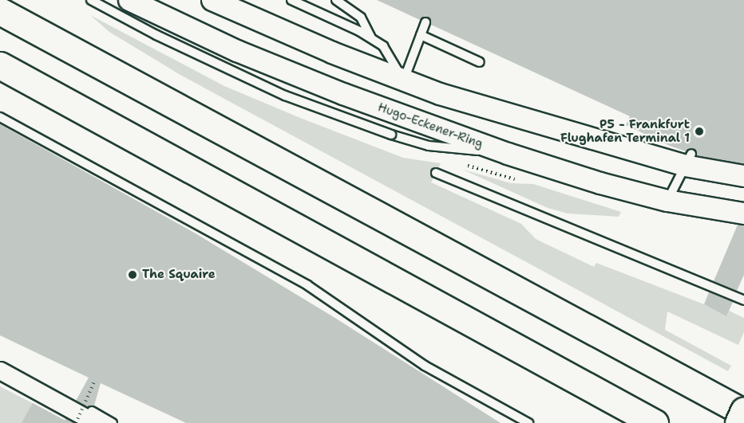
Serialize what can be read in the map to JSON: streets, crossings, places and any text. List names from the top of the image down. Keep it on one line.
{"streets":{"street":["Hugo-Eckener-Ring"]},"places":["P5 - Frankfurt Flughafen Terminal 1","The Squaire"]}
